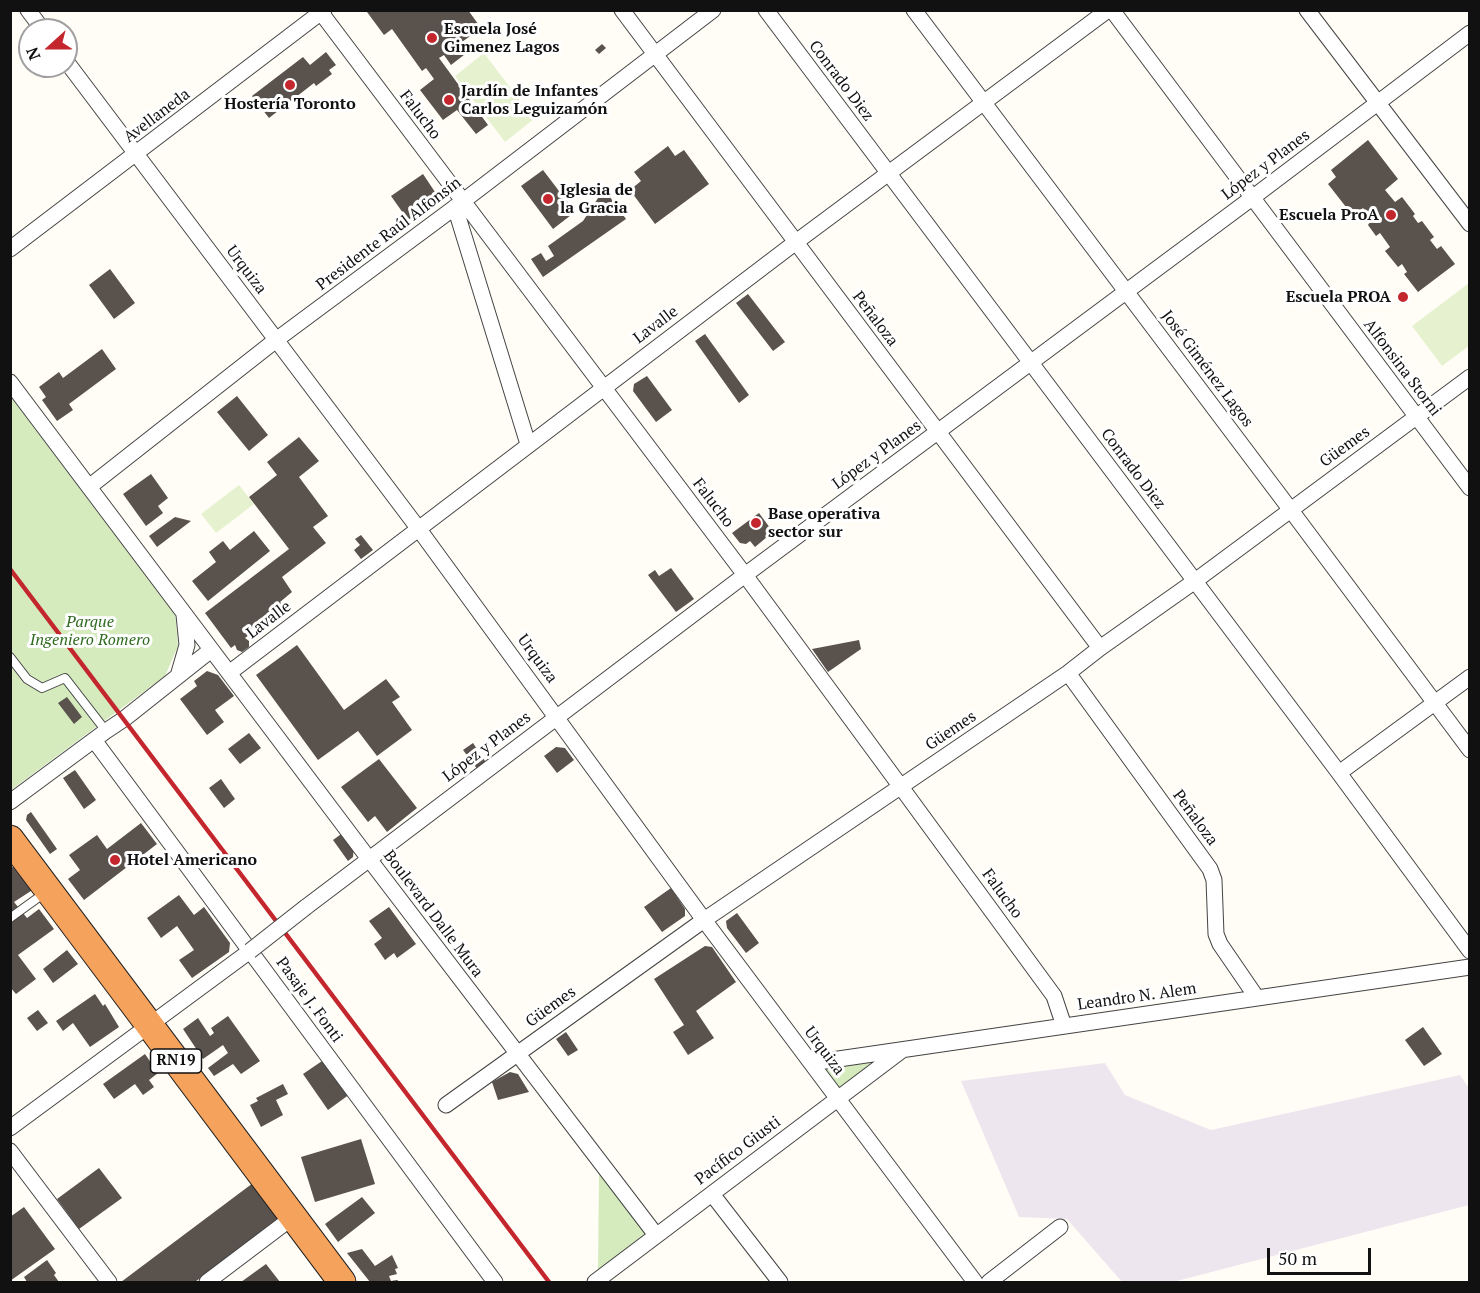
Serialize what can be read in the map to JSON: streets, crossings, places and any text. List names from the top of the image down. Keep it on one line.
{"streets":{"highway":["RN19"],"street":["Conrado Diez","Falucho","Avellaneda","López y Planes","Presidente Raúl Alfonsín","Urquiza","Peñaloza","Lavalle","Alfonsina Storni","José Giménez Lagos","Güemes","Boulevard Dalle Mura","Leandro N. Alem","Pasaje J. Fonti","Pacífico Giusti"]},"crossings":[["Conrado Diez","López y Planes"],["Conrado Diez","Lavalle"],["Conrado Diez","Güemes"],["Falucho","Avellaneda"],["Falucho","López y Planes"],["Falucho","Presidente Raúl Alfonsín"],["Falucho","Lavalle"],["Falucho","Güemes"],["Falucho","Leandro N. Alem"],["Avellaneda","Urquiza"],["López y Planes","Urquiza"],["López y Planes","Peñaloza"],["López y Planes","Alfonsina Storni"],["López y Planes","José Giménez Lagos"],["López y Planes","Boulevard Dalle Mura"],["López y Planes","Pasaje J. Fonti"],["Presidente Raúl Alfonsín","Urquiza"],["Presidente Raúl Alfonsín","Peñaloza"],["Presidente Raúl Alfonsín","Boulevard Dalle Mura"],["Urquiza","Lavalle"],["Urquiza","Güemes"],["Urquiza","Leandro N. Alem"],["Urquiza","Pacífico Giusti"],["Peñaloza","Lavalle"],["Peñaloza","Güemes"],["Peñaloza","Leandro N. Alem"],["Lavalle","Alfonsina Storni"],["Lavalle","José Giménez Lagos"],["Lavalle","Boulevard Dalle Mura"],["Alfonsina Storni","Güemes"],["José Giménez Lagos","Güemes"],["Güemes","Boulevard Dalle Mura"],["Boulevard Dalle Mura","Pacífico Giusti"],["Leandro N. Alem","Pacífico Giusti"]],"parks":["Parque Ingeniero Romero"],"places":["Escuela José Gimenez Lagos","Hostería Toronto","Jardín de Infantes Carlos Leguizamón","Iglesia de la Gracia","Escuela ProA","Escuela PROA","Base operativa sector sur","Hotel Americano"],"scale_bar":"50 m","north":"left"}
